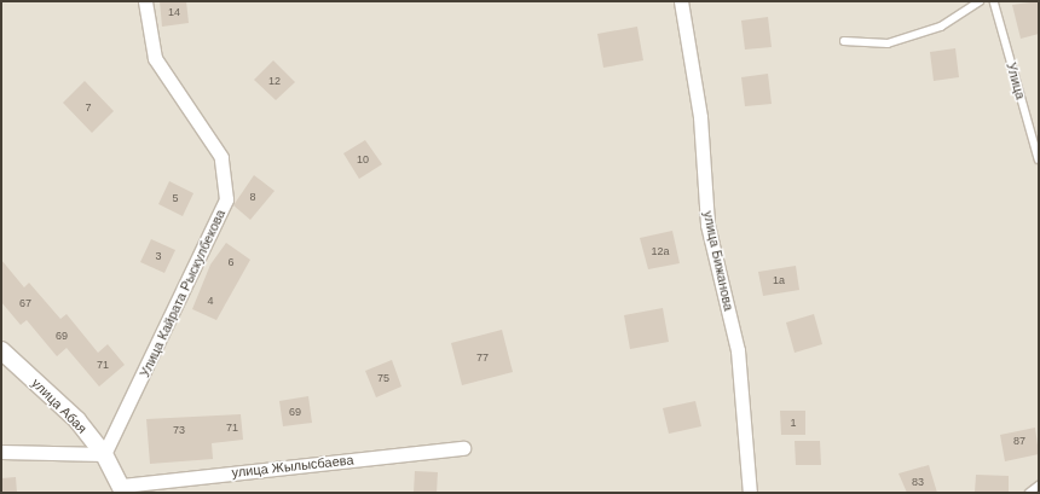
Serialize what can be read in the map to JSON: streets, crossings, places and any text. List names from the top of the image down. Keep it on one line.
{"streets":{"street":["улица Бижанова","Улица Кайрата Рыскулбекова","улица Абая","улица Жылысбаева"],"lane":["Улица"]},"crossings":[["Улица Кайрата Рыскулбекова","улица Абая"],["улица Абая","улица Жылысбаева"]],"house_numbers":["14","12","7","10","8","5","12а","3","6","1а","4","67","69","77","71","75","69","1","71","73","87","83"]}
